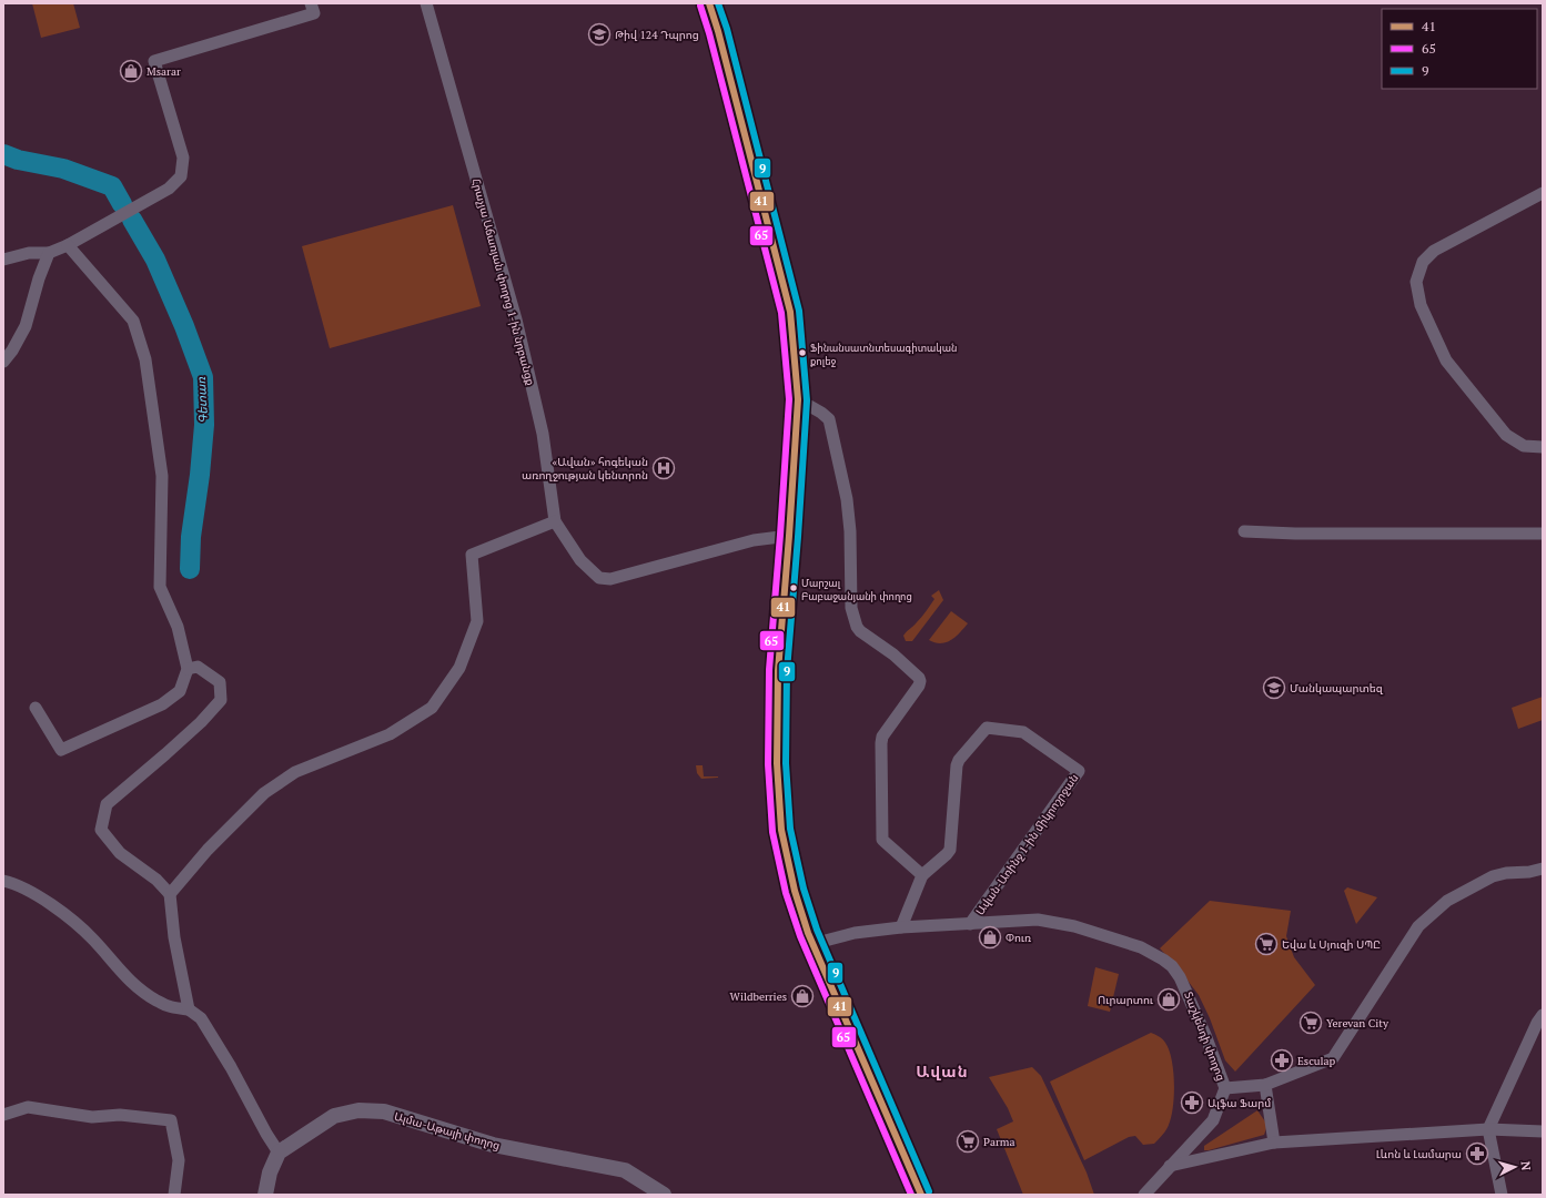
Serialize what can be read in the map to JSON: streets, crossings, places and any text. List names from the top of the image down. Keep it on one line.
{"streets":{"street":["Հրաչյա Աճառյան փողոց 1-ին նրբանցք","Ավան-Առինջ 1-ին միկրոշրջան","Տաշկենդի փողոց","Ալմա-Աթայի փողոց"]},"crossings":[["Ավան-Առինջ 1-ին միկրոշրջան","Տաշկենդի փողոց"]],"districts":["Ավան"],"water":["Գետառ"],"places":{"school or university":["Թիվ 124 Դպրոց","Մանկապարտեզ"],"shop":["Msarar","Փուռ","Wildberries","Ուրարտու"],"other":["Ֆինանսատնտեսագիտական քոլեջ","Մարշալ Բաբաջանյանի փողոց"],"hospital":["«Ավան» հոգեկան առողջության կենտրոն"],"supermarket":["Եվա և Սյուզի ՍՊԸ","Yerevan City","Parma"],"pharmacy":["Esculap","Ալֆա Ֆարմ","Լևոն և Լամարա"]},"lines":["transit line 41","transit line 9","transit line 65"],"legend":["41","65","9"],"north":"right"}
